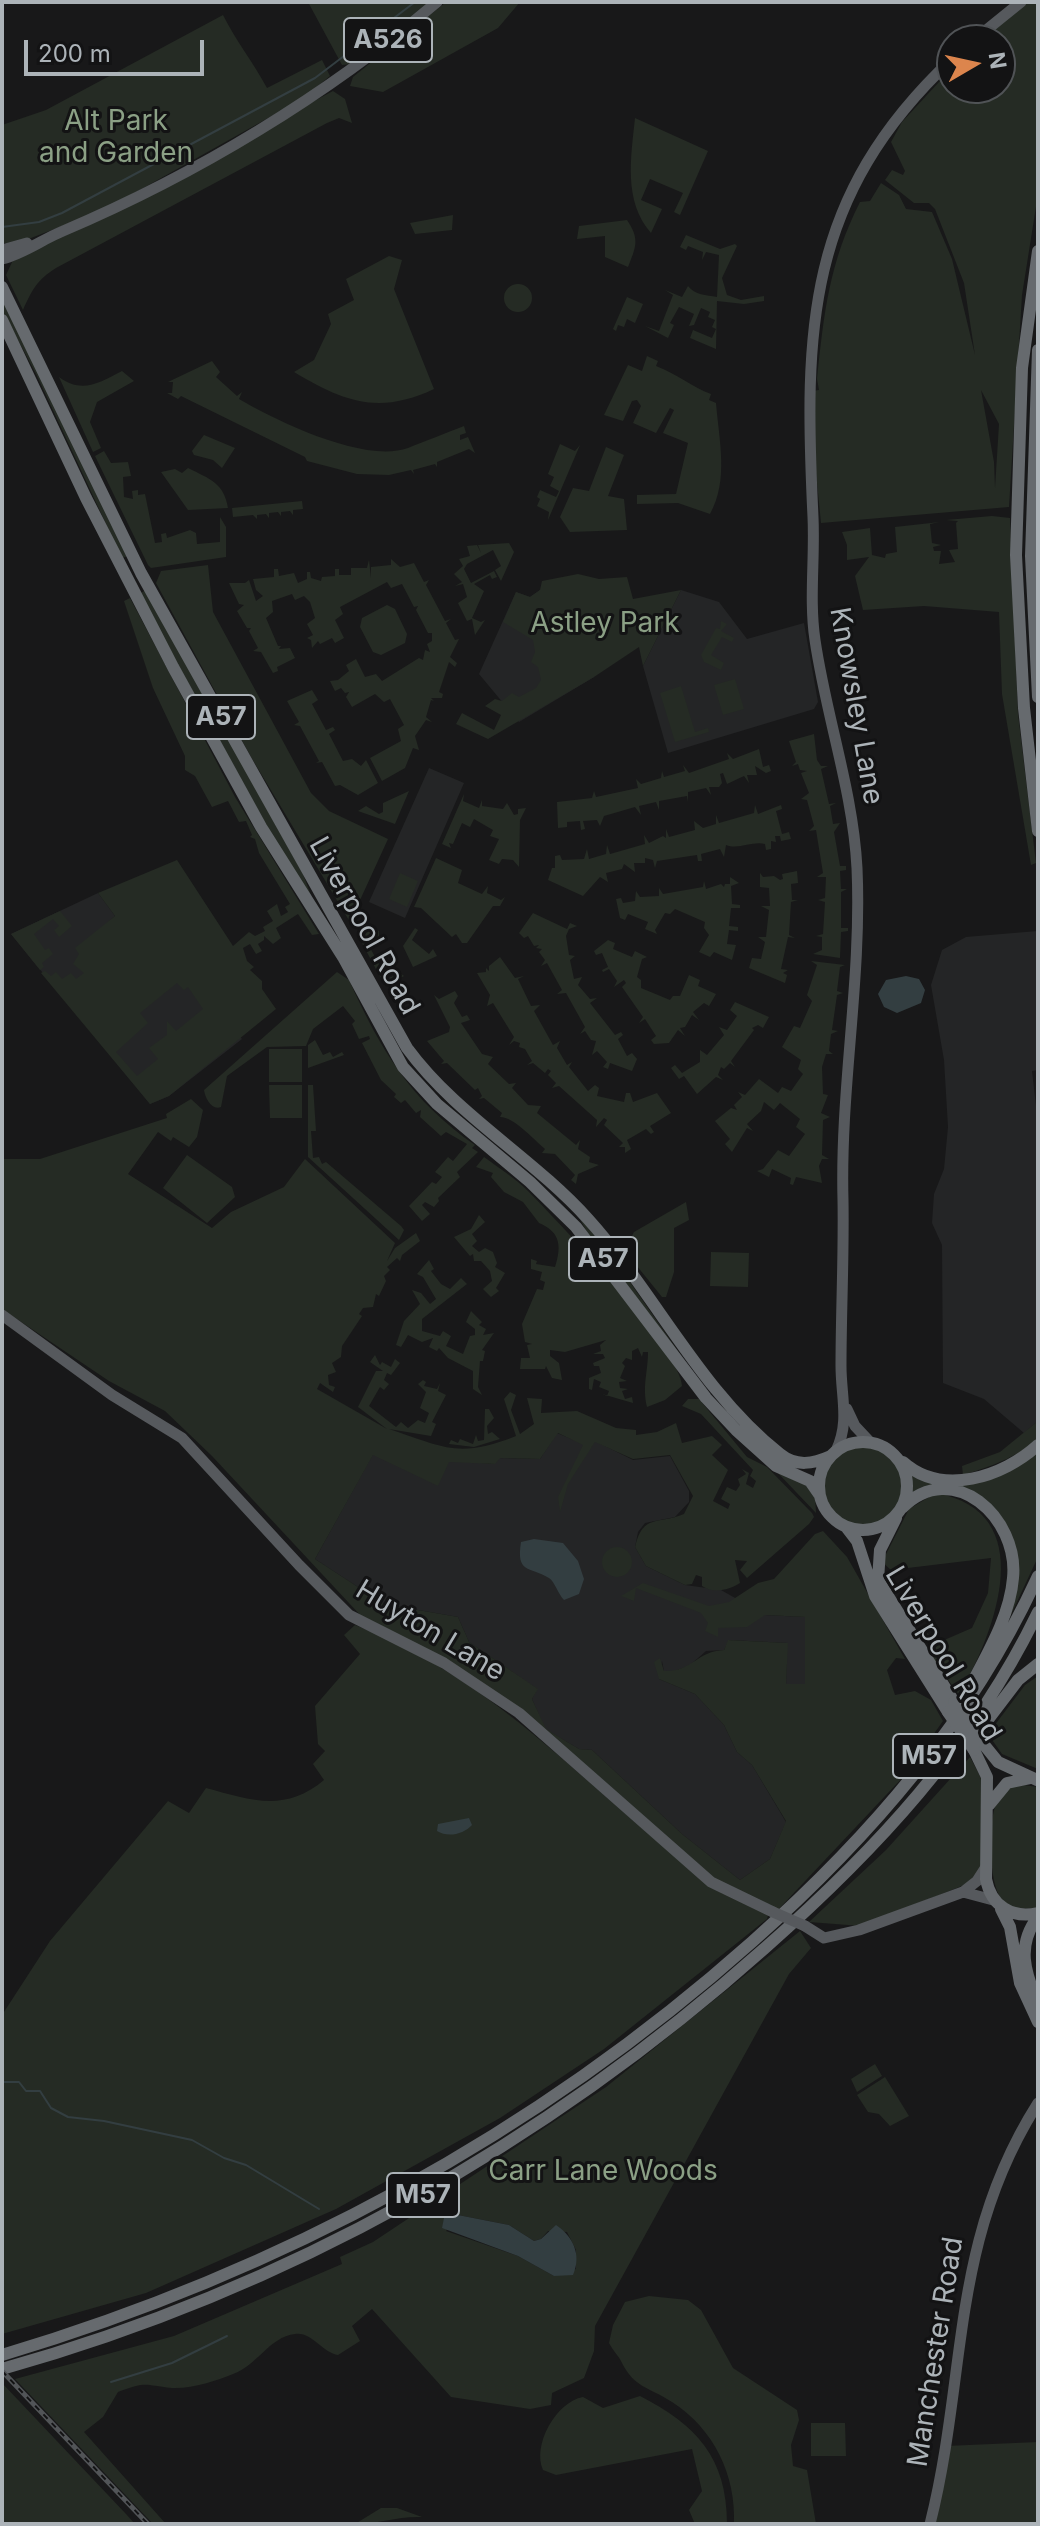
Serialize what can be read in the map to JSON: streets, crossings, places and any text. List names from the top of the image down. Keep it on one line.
{"streets":{"highway":["A57","Liverpool Road","M57"],"main road":["A526","Knowsley Lane","Huyton Lane","Manchester Road"]},"crossings":[["Knowsley Lane","A57"],["Knowsley Lane","Liverpool Road"],["Knowsley Lane","M57"],["A57","Liverpool Road"],["A57","Huyton Lane"],["A57","M57"],["Liverpool Road","M57"]],"parks":["Alt Park and Garden","Astley Park","Carr Lane Woods"],"scale_bar":"200 m","north":"right"}
